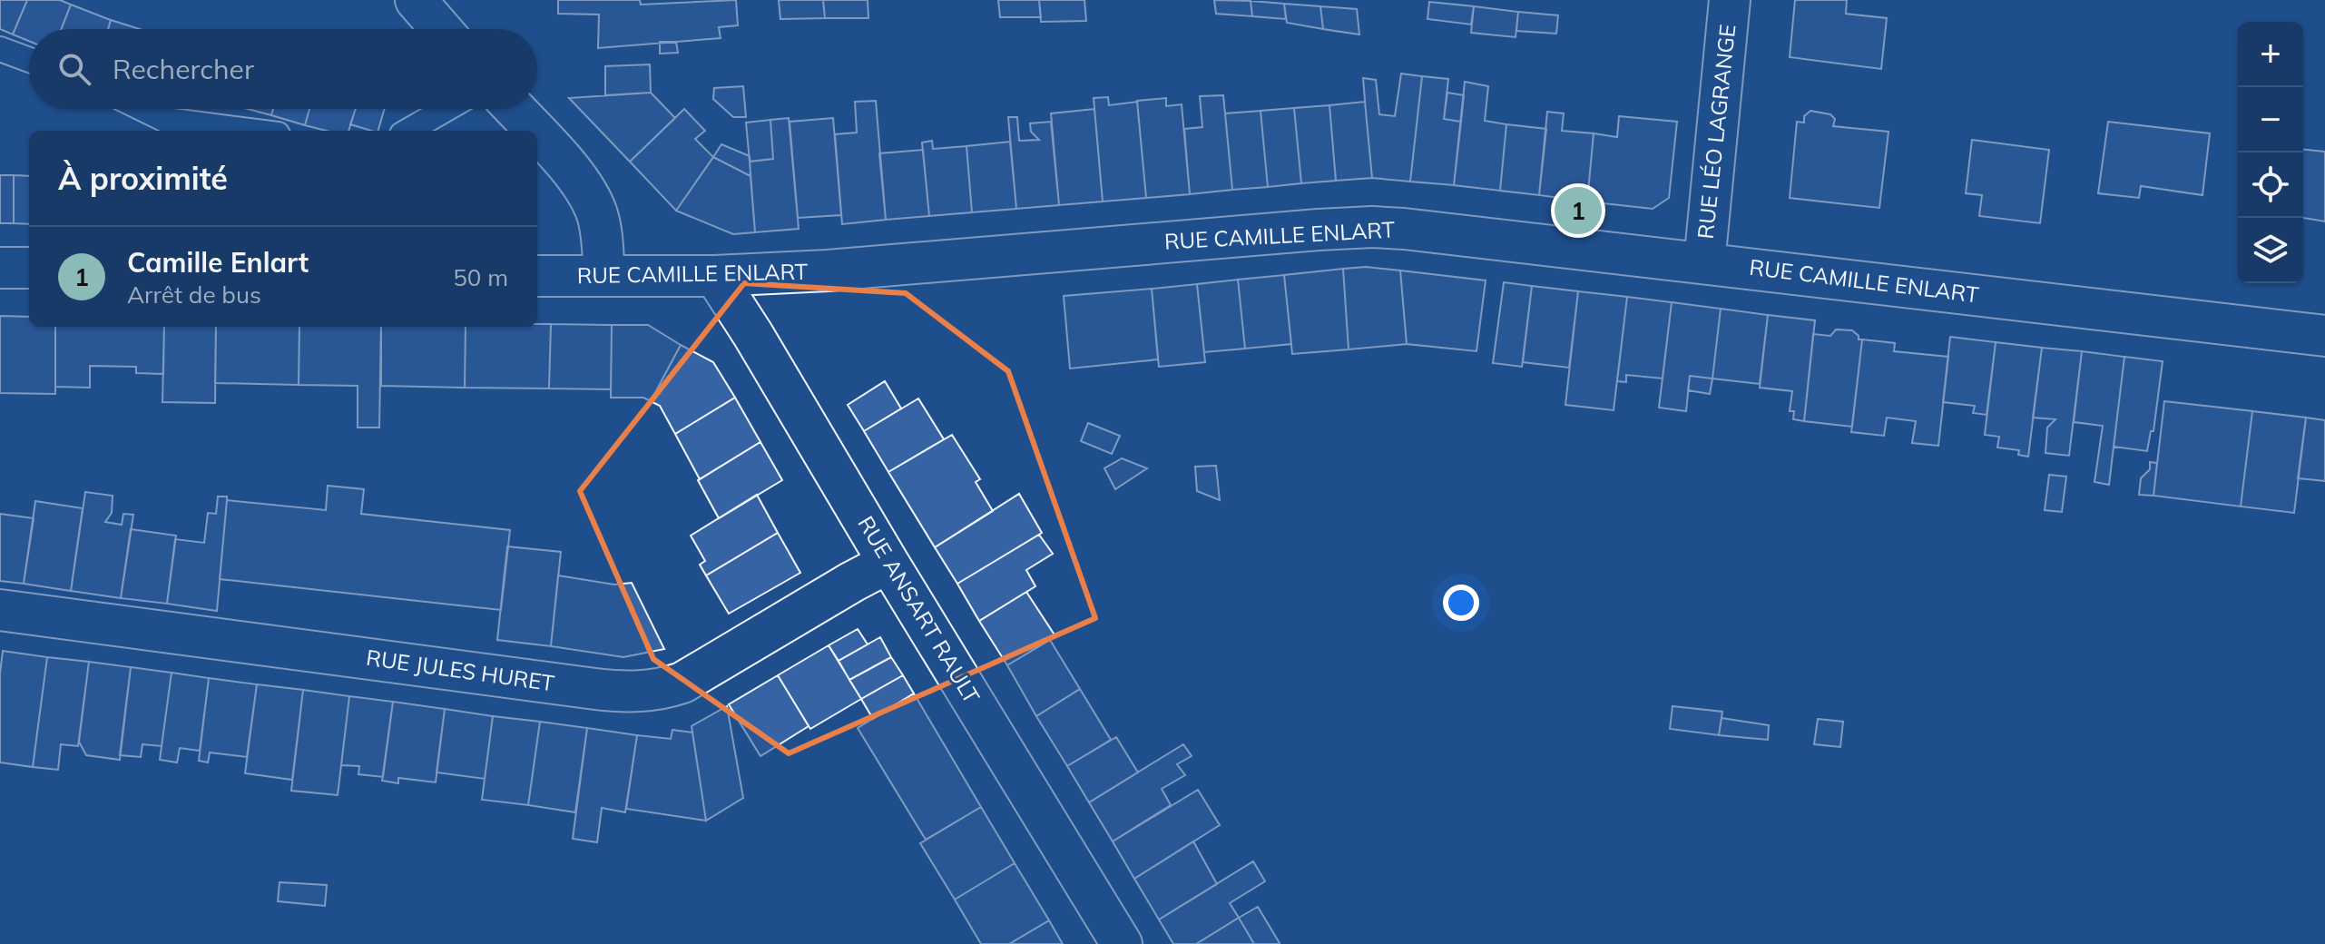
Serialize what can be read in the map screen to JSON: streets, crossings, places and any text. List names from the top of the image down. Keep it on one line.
{"streets":{"street":["RUE LÉO LAGRANGE","RUE CAMILLE ENLART","RUE ANSART RAULT","RUE JULES HURET"]},"crossings":[["RUE LÉO LAGRANGE","RUE CAMILLE ENLART"],["RUE CAMILLE ENLART","RUE ANSART RAULT"],["RUE ANSART RAULT","RUE JULES HURET"]],"page":{"map_buttons":["+","−"],"search":"Rechercher","heading":"À proximité","pins":"1","list":[{"mark":"1","name":"Camille Enlart","note":"Arrêt de bus","value":"50 m"}]}}
